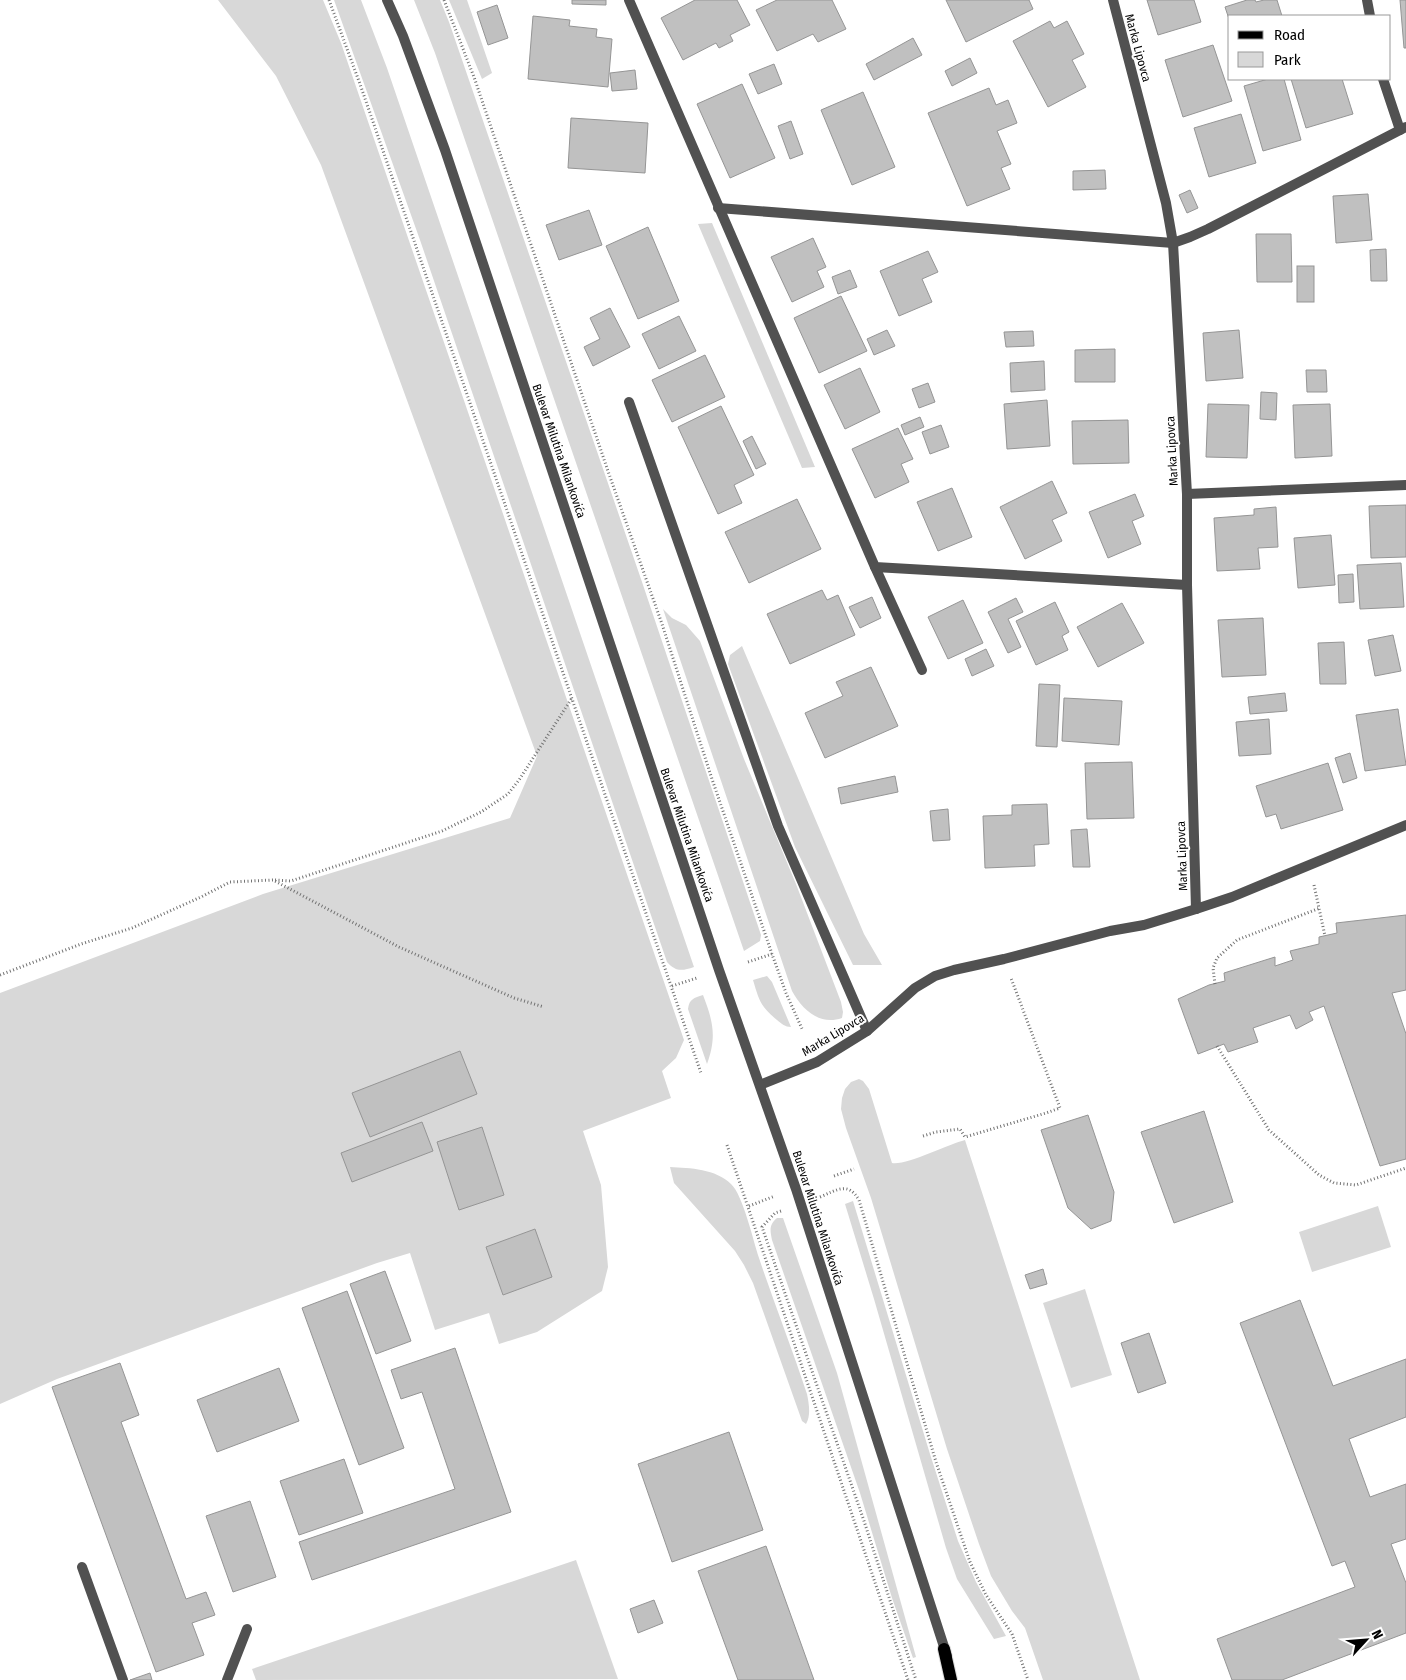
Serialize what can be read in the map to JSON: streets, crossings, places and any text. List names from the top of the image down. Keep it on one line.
{"streets":{"street":["Marka Lipovca","Bulevar Milutina Milankovića"]},"crossings":[["Marka Lipovca","Bulevar Milutina Milankovića"]],"legend":["Road","Park"],"north":"top right"}
